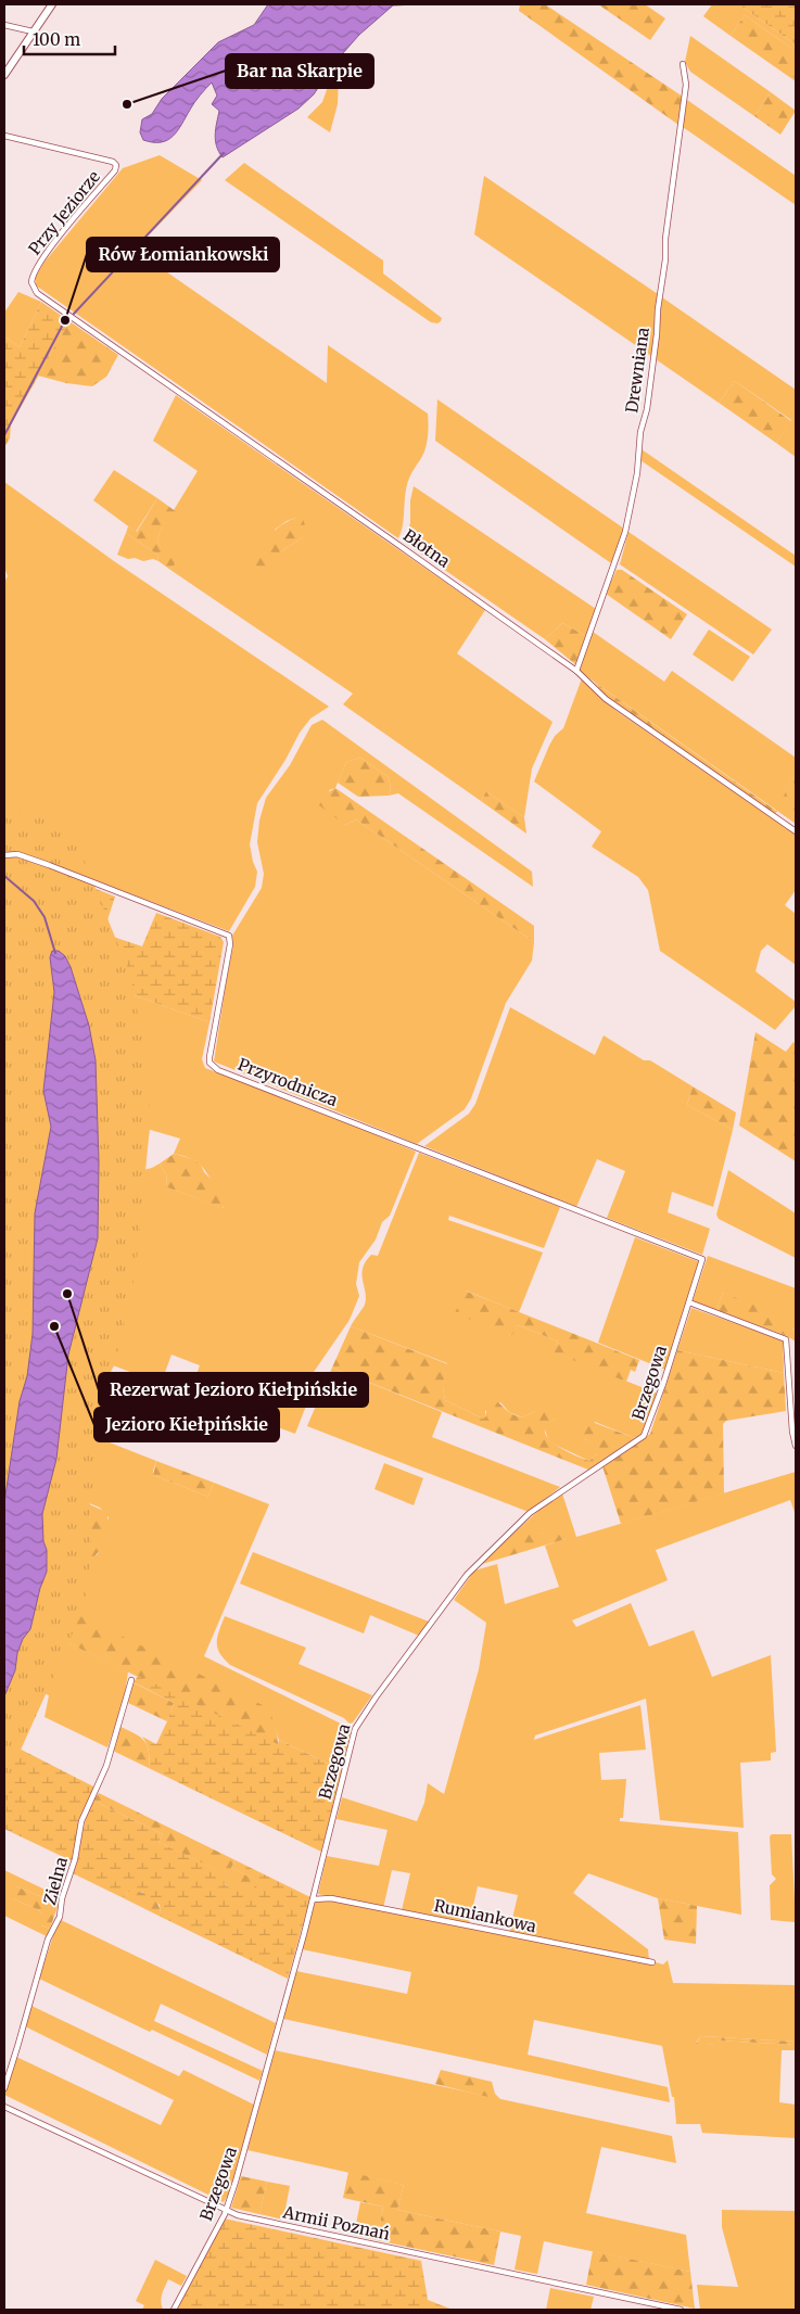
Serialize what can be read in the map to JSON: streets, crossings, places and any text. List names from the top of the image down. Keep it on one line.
{"streets":{"street":["Przy Jeziorze","Drewniana","Błotna","Przyrodnicza","Brzegowa","Zielna","Rumiankowa","Armii Poznań"]},"crossings":[["Przy Jeziorze","Błotna"],["Drewniana","Błotna"],["Przyrodnicza","Brzegowa"],["Brzegowa","Rumiankowa"],["Brzegowa","Armii Poznań"]],"places":["Bar na Skarpie","Rów Łomiankowski","Rezerwat Jezioro Kiełpińskie","Jezioro Kiełpińskie"],"scale_bar":"100 m"}
